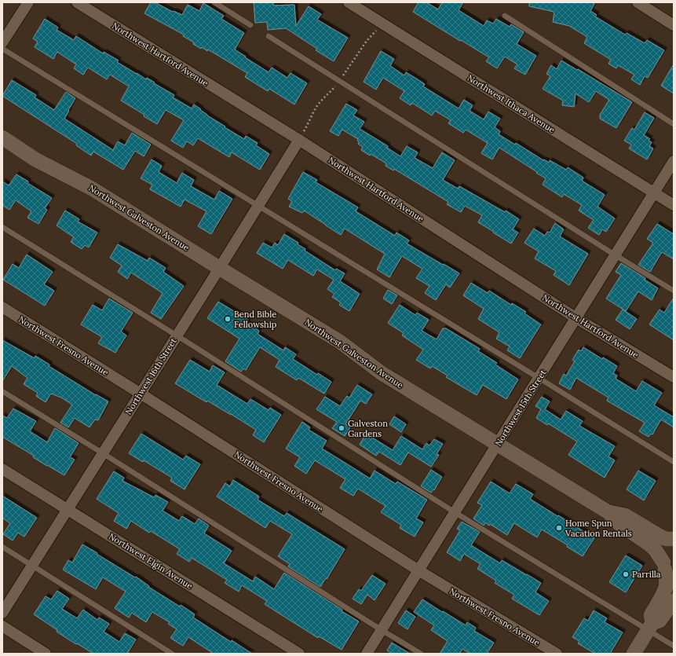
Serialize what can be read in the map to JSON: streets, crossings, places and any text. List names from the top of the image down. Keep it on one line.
{"streets":{"street":["Northwest Hartford Avenue","Northwest Ithaca Avenue","Northwest Galveston Avenue","Northwest Fresno Avenue","Northwest 16th Street","Northwest 15th Street","Northwest Elgin Avenue"]},"crossings":[["Northwest Hartford Avenue","Northwest 16th Street"],["Northwest Hartford Avenue","Northwest 15th Street"],["Northwest Ithaca Avenue","Northwest 15th Street"],["Northwest Galveston Avenue","Northwest 16th Street"],["Northwest Galveston Avenue","Northwest 15th Street"],["Northwest Fresno Avenue","Northwest 16th Street"],["Northwest Fresno Avenue","Northwest 15th Street"],["Northwest 16th Street","Northwest Elgin Avenue"]],"places":["Bend Bible Fellowship","Galveston Gardens","Home Spun Vacation Rentals","Parrilla"]}
